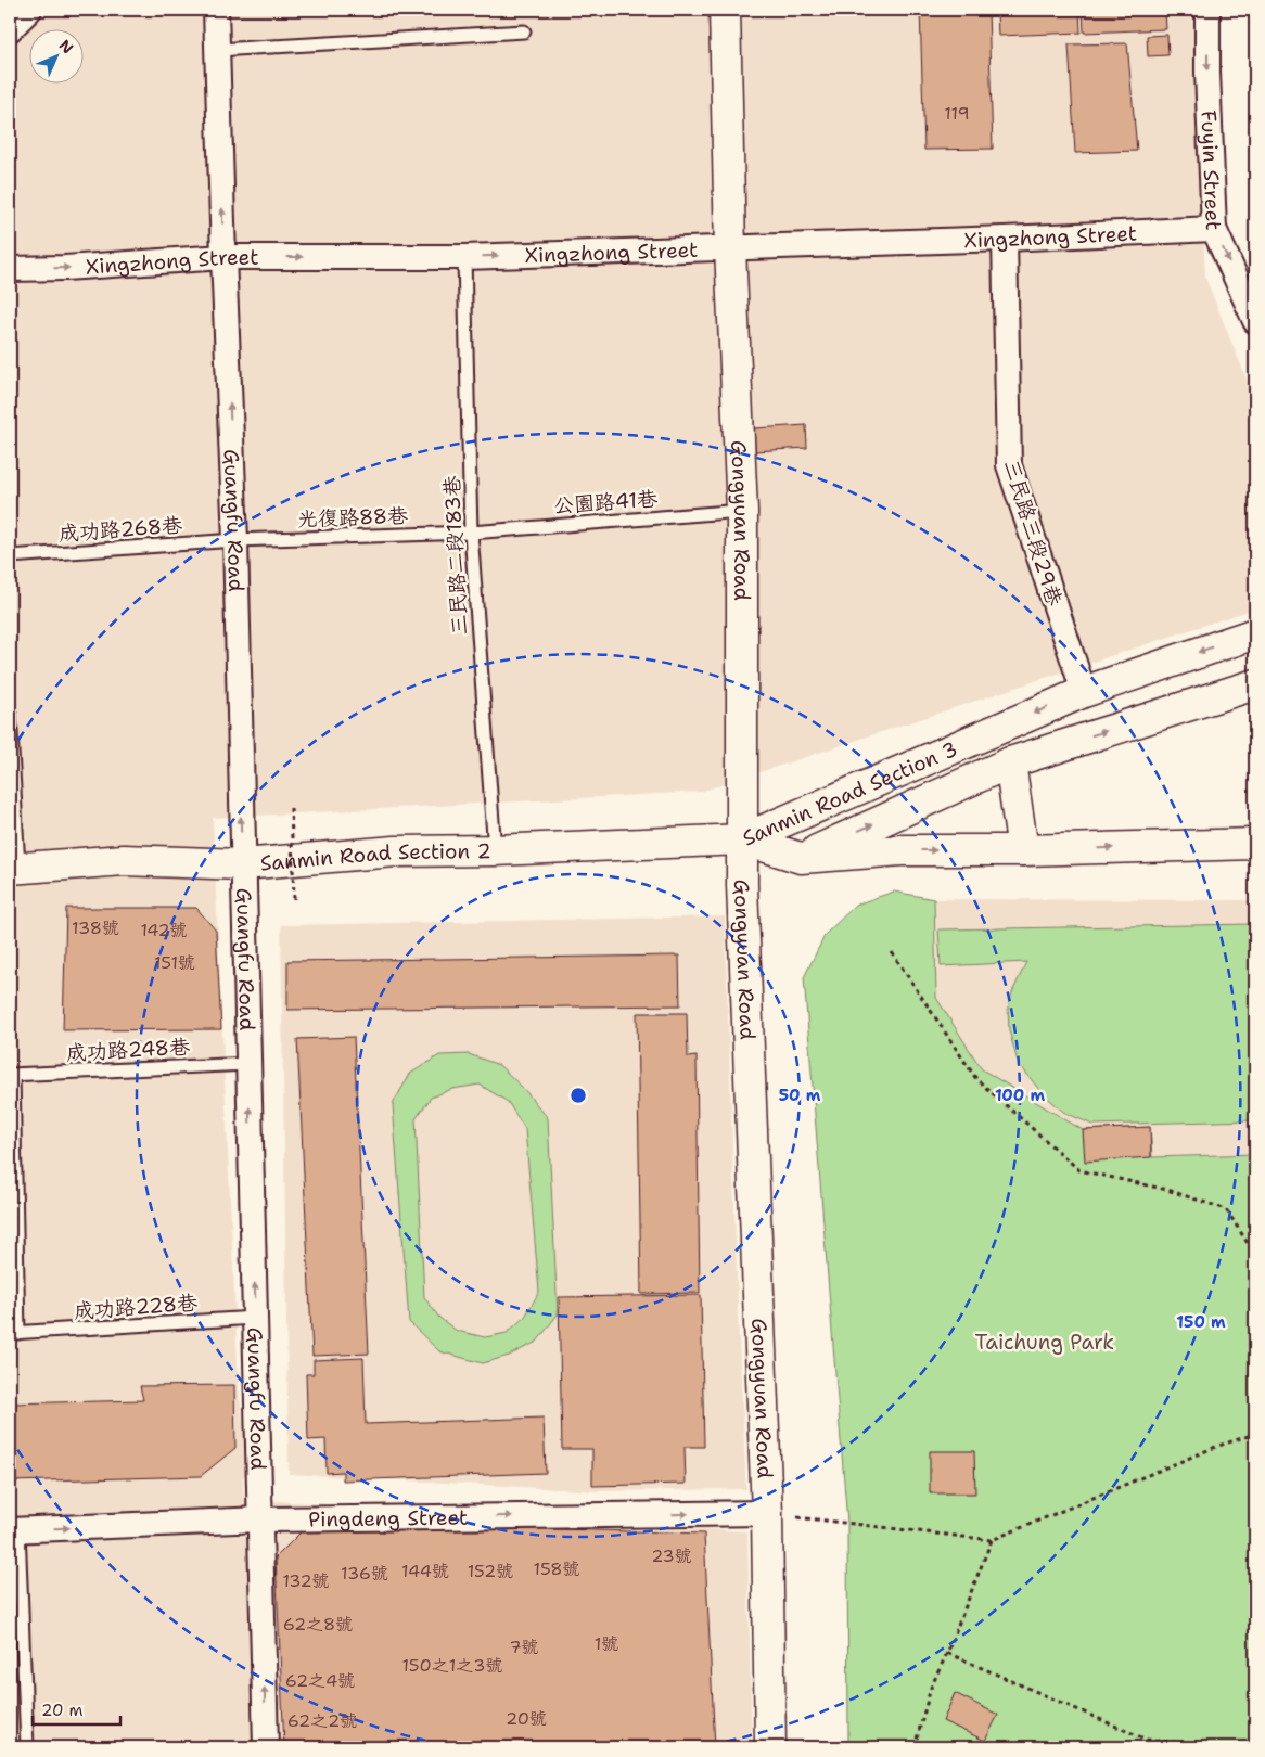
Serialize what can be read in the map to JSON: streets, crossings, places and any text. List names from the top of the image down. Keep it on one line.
{"streets":{"main road":["Gongyuan Road","Sanmin Road Section 3","Sanmin Road Section 2"],"street":["Fuyin Street","Xingzhong Street","Guangfu Road","三民路三段29巷","Pingdeng Street"],"lane":["公園路41巷","光復路88巷","成功路268巷","三民路二段183巷","成功路248巷","成功路228巷"]},"crossings":[["Fuyin Street","Xingzhong Street"],["Xingzhong Street","Guangfu Road"],["Xingzhong Street","Gongyuan Road"],["Xingzhong Street","三民路三段29巷"],["Xingzhong Street","三民路二段183巷"],["公園路41巷","光復路88巷"],["公園路41巷","Gongyuan Road"],["公園路41巷","三民路二段183巷"],["光復路88巷","Guangfu Road"],["光復路88巷","成功路268巷"],["光復路88巷","三民路二段183巷"],["Guangfu Road","成功路268巷"],["Guangfu Road","Sanmin Road Section 2"],["Guangfu Road","成功路248巷"],["Guangfu Road","成功路228巷"],["Guangfu Road","Pingdeng Street"],["Gongyuan Road","Sanmin Road Section 3"],["Gongyuan Road","Sanmin Road Section 2"],["Gongyuan Road","Pingdeng Street"],["三民路三段29巷","Sanmin Road Section 3"],["三民路二段183巷","Sanmin Road Section 2"],["Sanmin Road Section 3","Sanmin Road Section 2"],["成功路248巷","成功路228巷"]],"one_way":["Fuyin Street","Xingzhong Street","Guangfu Road","Pingdeng Street"],"parks":["Taichung Park"],"house_numbers":["119","138號","142號","151號","23號","158號","144號","152號","136號","132號","62之8號","1號","7號","150之1之3號","62之4號","20號","62之2號"],"scale_bar":"20 m","north":"top right","rings":["50 m","100 m","150 m"]}
